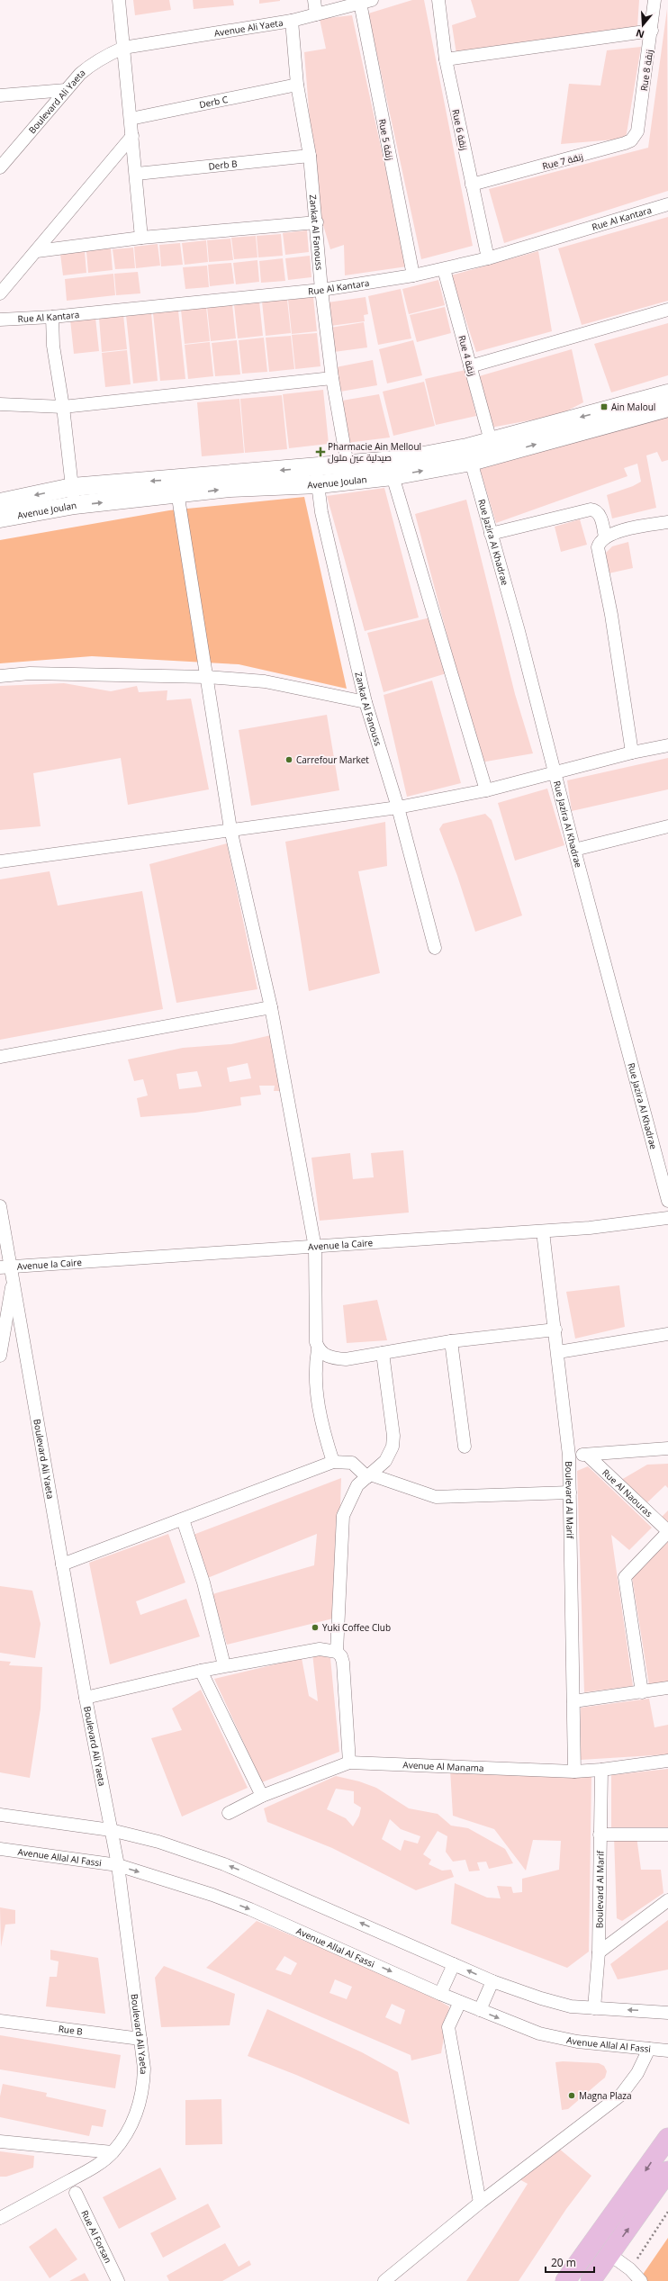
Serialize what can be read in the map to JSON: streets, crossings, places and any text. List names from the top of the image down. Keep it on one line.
{"streets":{"street":["Avenue Ali Yaeta","Rue 8 زنقة","Derb C","Boulevard Ali Yaeta","Rue 6 زنقة","Rue 5 زنقة","Rue 7 زنقة","Derb B","Rue Al Kantara","Zankat Al Fanouss","Rue 4 زنقة","Avenue Joulan","Rue Jazira Al Khadrae","Avenue la Caire","Rue Al Naouras","Boulevard Al Marif","Avenue Al Manama","Avenue Allal Al Fassi","Rue B","Rue Al Forsan"]},"crossings":[["Avenue Ali Yaeta","Boulevard Ali Yaeta"],["Avenue Ali Yaeta","Rue 5 زنقة"],["Avenue Ali Yaeta","Zankat Al Fanouss"],["Rue 8 زنقة","Rue 7 زنقة"],["Derb C","Zankat Al Fanouss"],["Boulevard Ali Yaeta","Avenue la Caire"],["Boulevard Ali Yaeta","Avenue Allal Al Fassi"],["Boulevard Ali Yaeta","Rue B"],["Rue 6 زنقة","Rue 7 زنقة"],["Rue 6 زنقة","Rue Al Kantara"],["Rue 5 زنقة","Rue Al Kantara"],["Derb B","Zankat Al Fanouss"],["Rue Al Kantara","Zankat Al Fanouss"],["Rue Al Kantara","Rue 4 زنقة"],["Zankat Al Fanouss","Avenue Joulan"],["Rue 4 زنقة","Avenue Joulan"],["Avenue Joulan","Rue Jazira Al Khadrae"],["Avenue la Caire","Boulevard Al Marif"],["Boulevard Al Marif","Avenue Al Manama"]],"places":{"transit":["Ain Maloul"],"health":["Pharmacie Ain Melloul صيدلية عين ملول"],"other":["Carrefour Market","Yuki Coffee Club","Magna Plaza"]},"scale_bar":"20 m","north":"bottom"}
